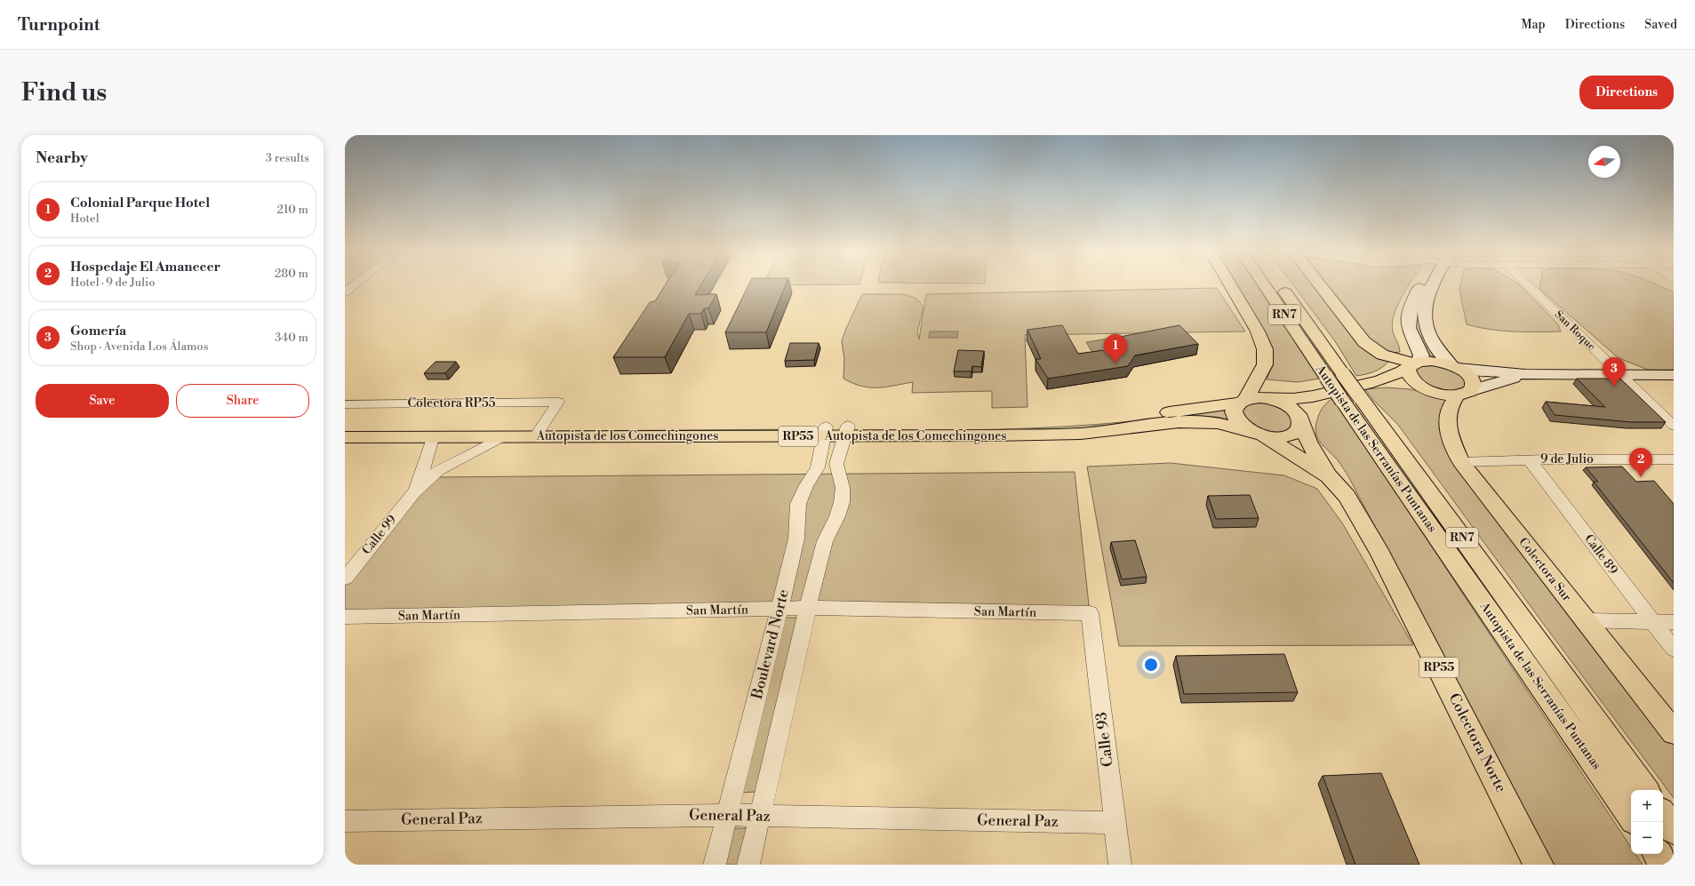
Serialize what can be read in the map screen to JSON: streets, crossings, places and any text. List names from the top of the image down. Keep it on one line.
{"streets":{"main road":["RN7","Autopista de los Comechingones","RP55","Autopista de las Serranías Puntanas","Colectora Sur","Colectora Norte"],"street":["San Roque","Colectora RP55","9 de Julio","Calle 99","Calle 89","San Martín","Boulevard Norte","Calle 93","General Paz"]},"crossings":[["Colectora RP55","Autopista de los Comechingones"],["Autopista de los Comechingones","RP55"],["Autopista de los Comechingones","Boulevard Norte"],["Autopista de los Comechingones","Colectora Norte"],["RP55","Colectora Norte"],["9 de Julio","Calle 89"],["9 de Julio","Colectora Sur"],["San Martín","Boulevard Norte"],["San Martín","Calle 93"],["Boulevard Norte","General Paz"],["Calle 93","General Paz"]],"north":"left","page":{"header":"Turnpoint","nav":["Map","Directions","Saved"],"buttons":["Directions",["Save","Share"]],"title":"Find us","heading":["Nearby","3 results"],"list":[{"mark":"1","name":"Colonial Parque Hotel","note":"Hotel","value":"210 m"},{"mark":"2","name":"Hospedaje El Amanecer","note":"Hotel · 9 de Julio","value":"280 m"},{"mark":"3","name":"Gomería","note":"Shop · Avenida Los Álamos","value":"340 m"}],"pins":["1","3","2"],"map_buttons":["+","−"]}}
